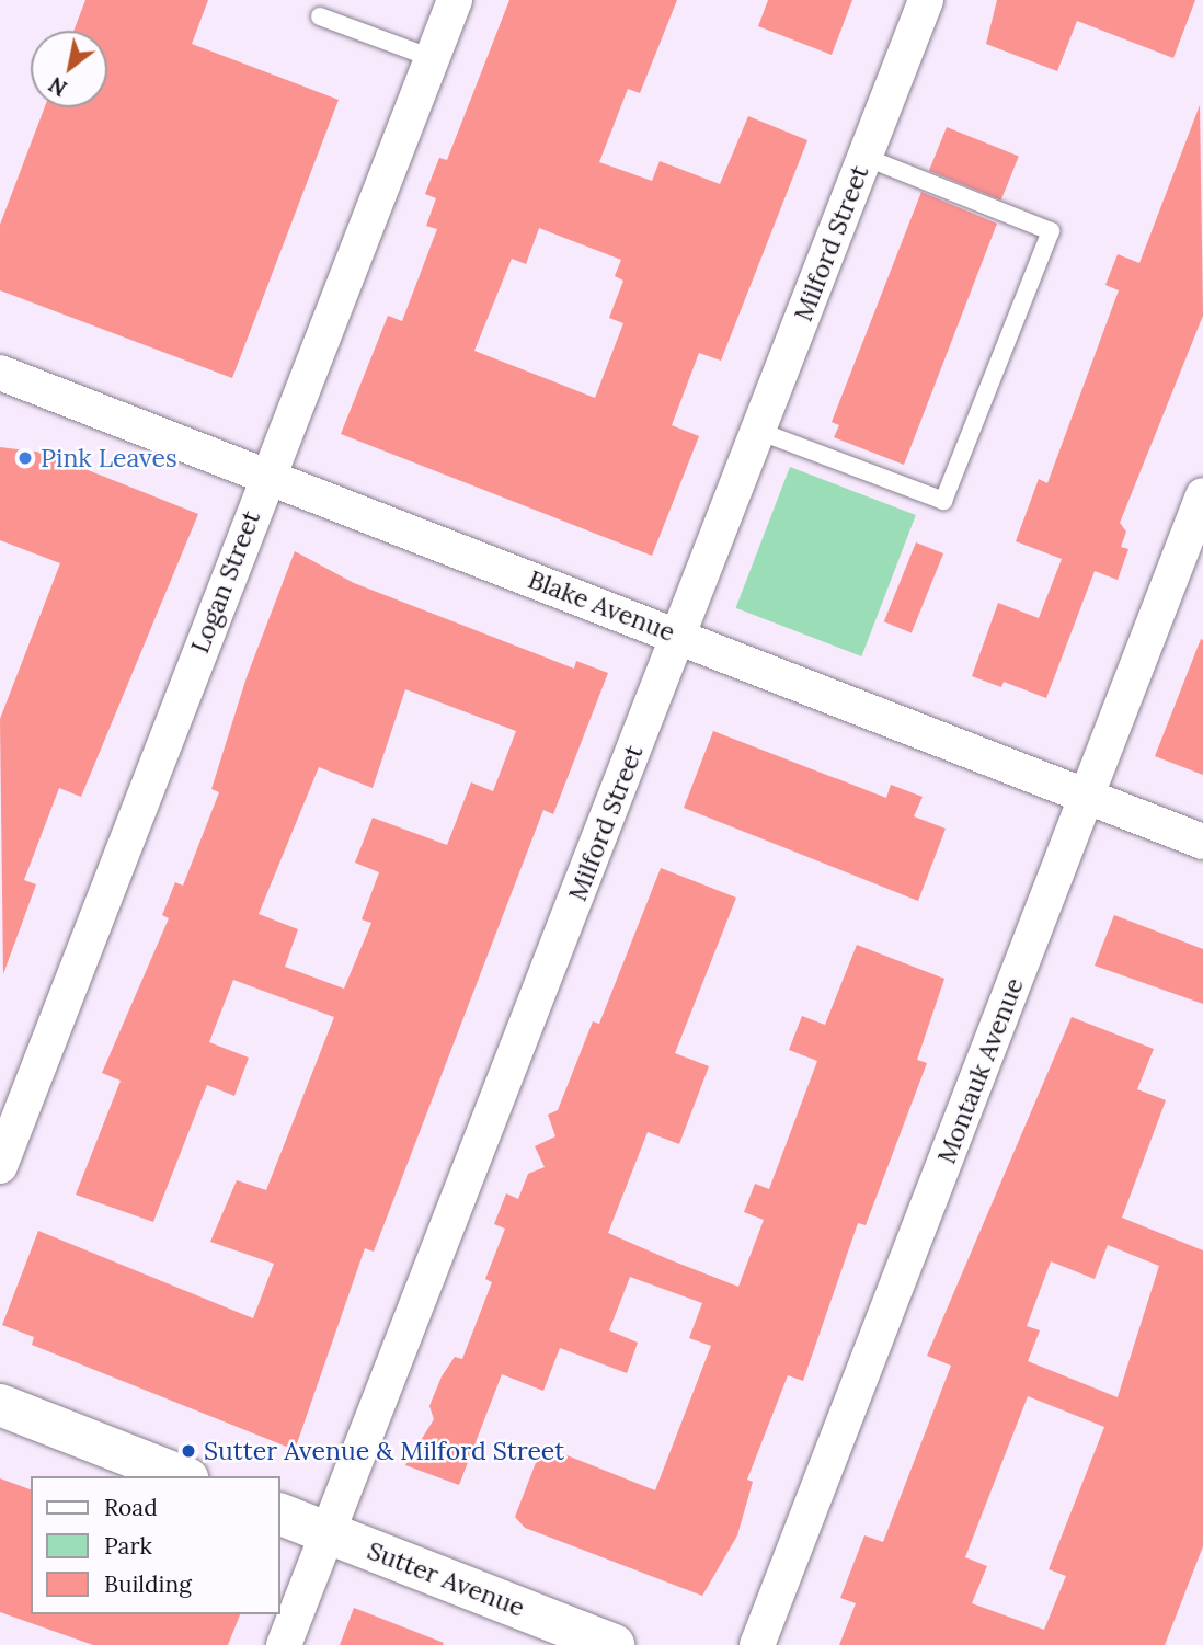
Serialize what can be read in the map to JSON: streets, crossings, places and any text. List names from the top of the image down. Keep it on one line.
{"streets":{"street":["Milford Street","Logan Street","Blake Avenue","Montauk Avenue","Sutter Avenue"]},"crossings":[["Milford Street","Blake Avenue"],["Milford Street","Sutter Avenue"],["Logan Street","Blake Avenue"],["Blake Avenue","Montauk Avenue"]],"places":["Pink Leaves","Sutter Avenue & Milford Street"],"legend":["Road","Park","Building"],"north":"bottom left"}
